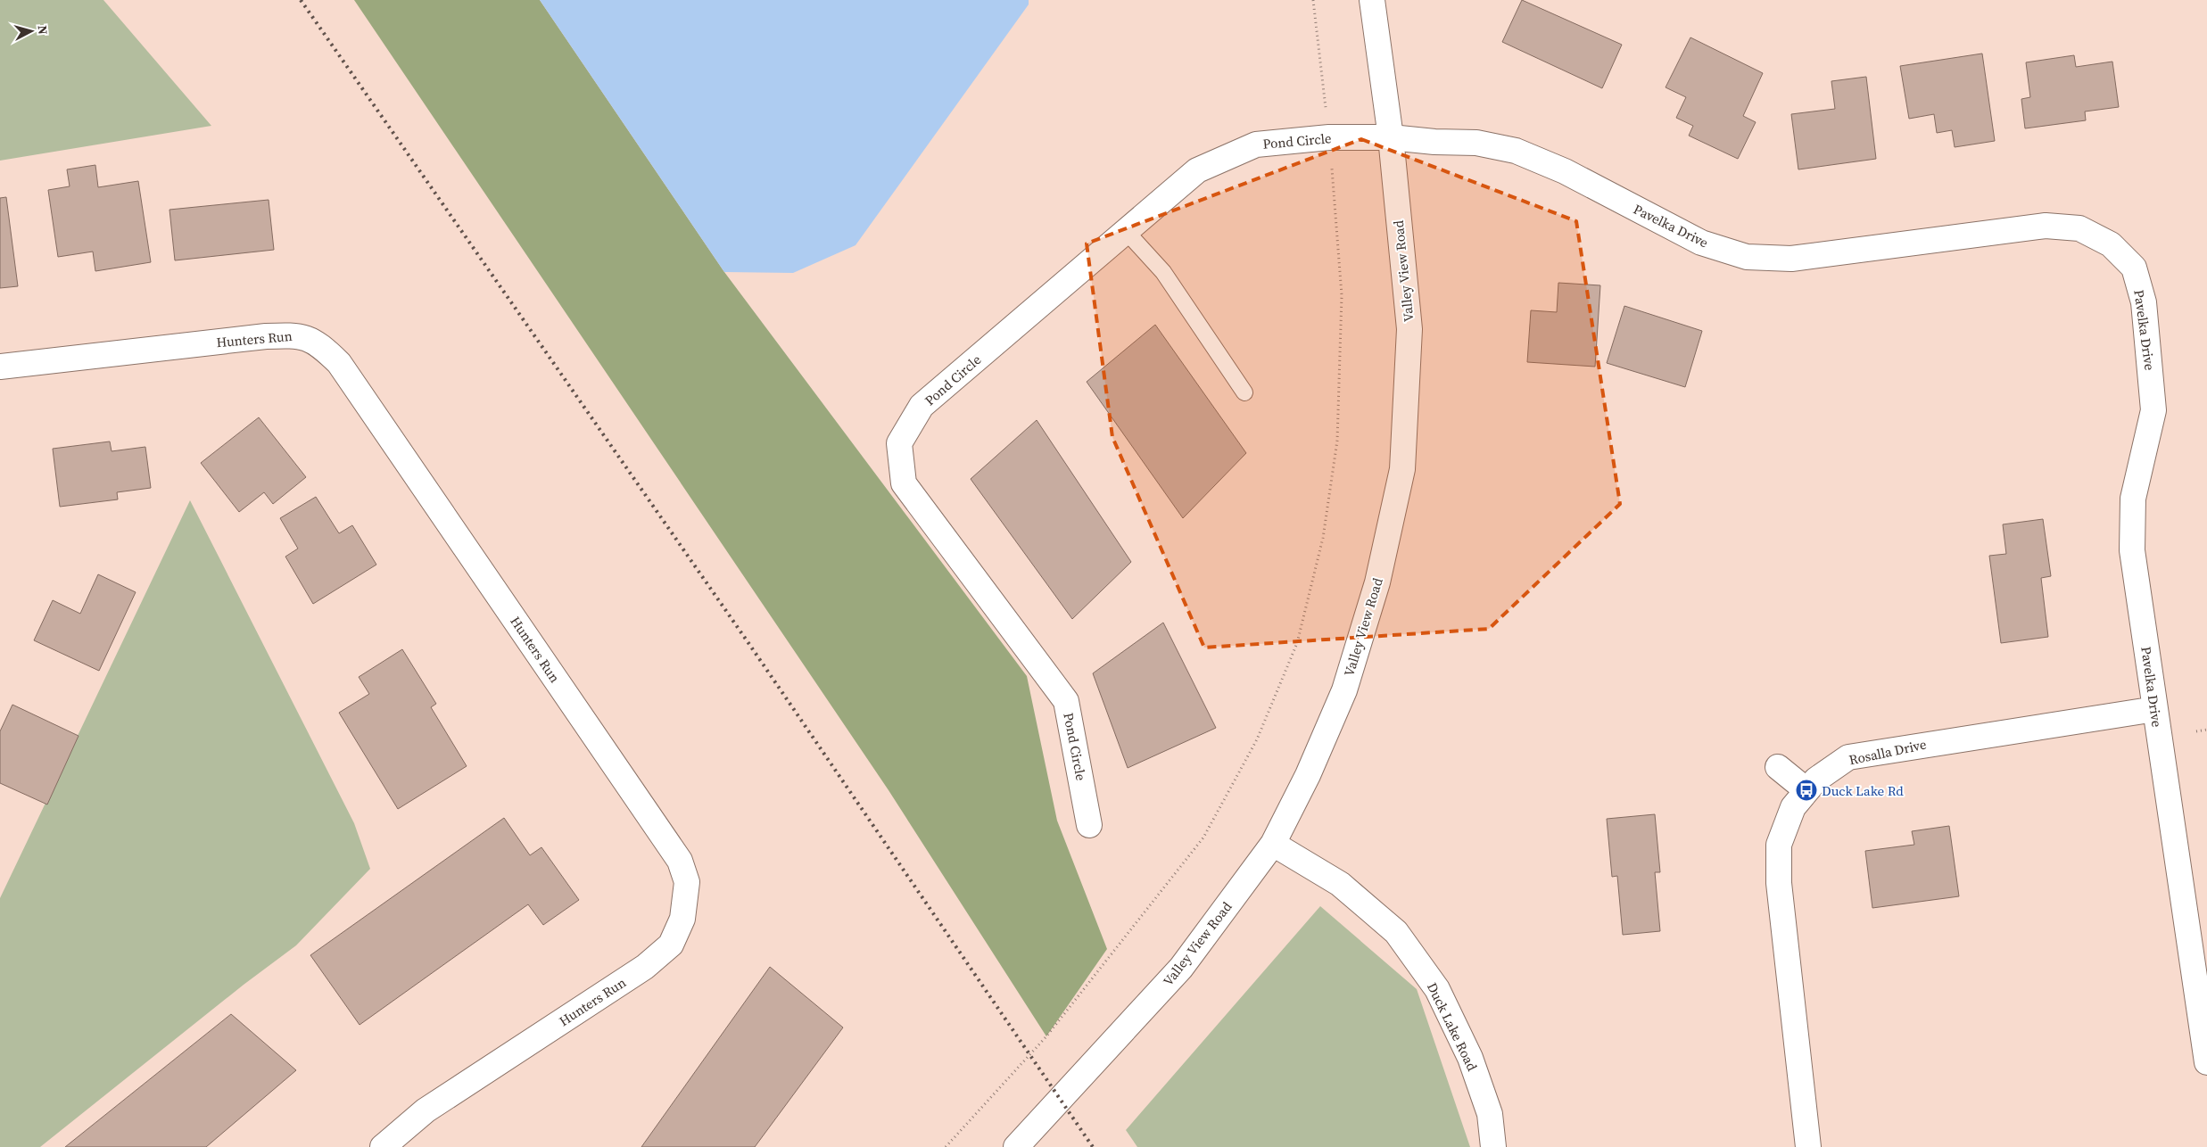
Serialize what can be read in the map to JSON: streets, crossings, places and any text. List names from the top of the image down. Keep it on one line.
{"streets":{"street":["Pond Circle","Pavelka Drive","Valley View Road","Hunters Run","Rosalla Drive","Duck Lake Road"]},"crossings":[["Pond Circle","Pavelka Drive"],["Pond Circle","Valley View Road"],["Pavelka Drive","Valley View Road"],["Pavelka Drive","Rosalla Drive"],["Valley View Road","Duck Lake Road"]],"places":{"bus stop":["Duck Lake Rd"]},"north":"right"}
